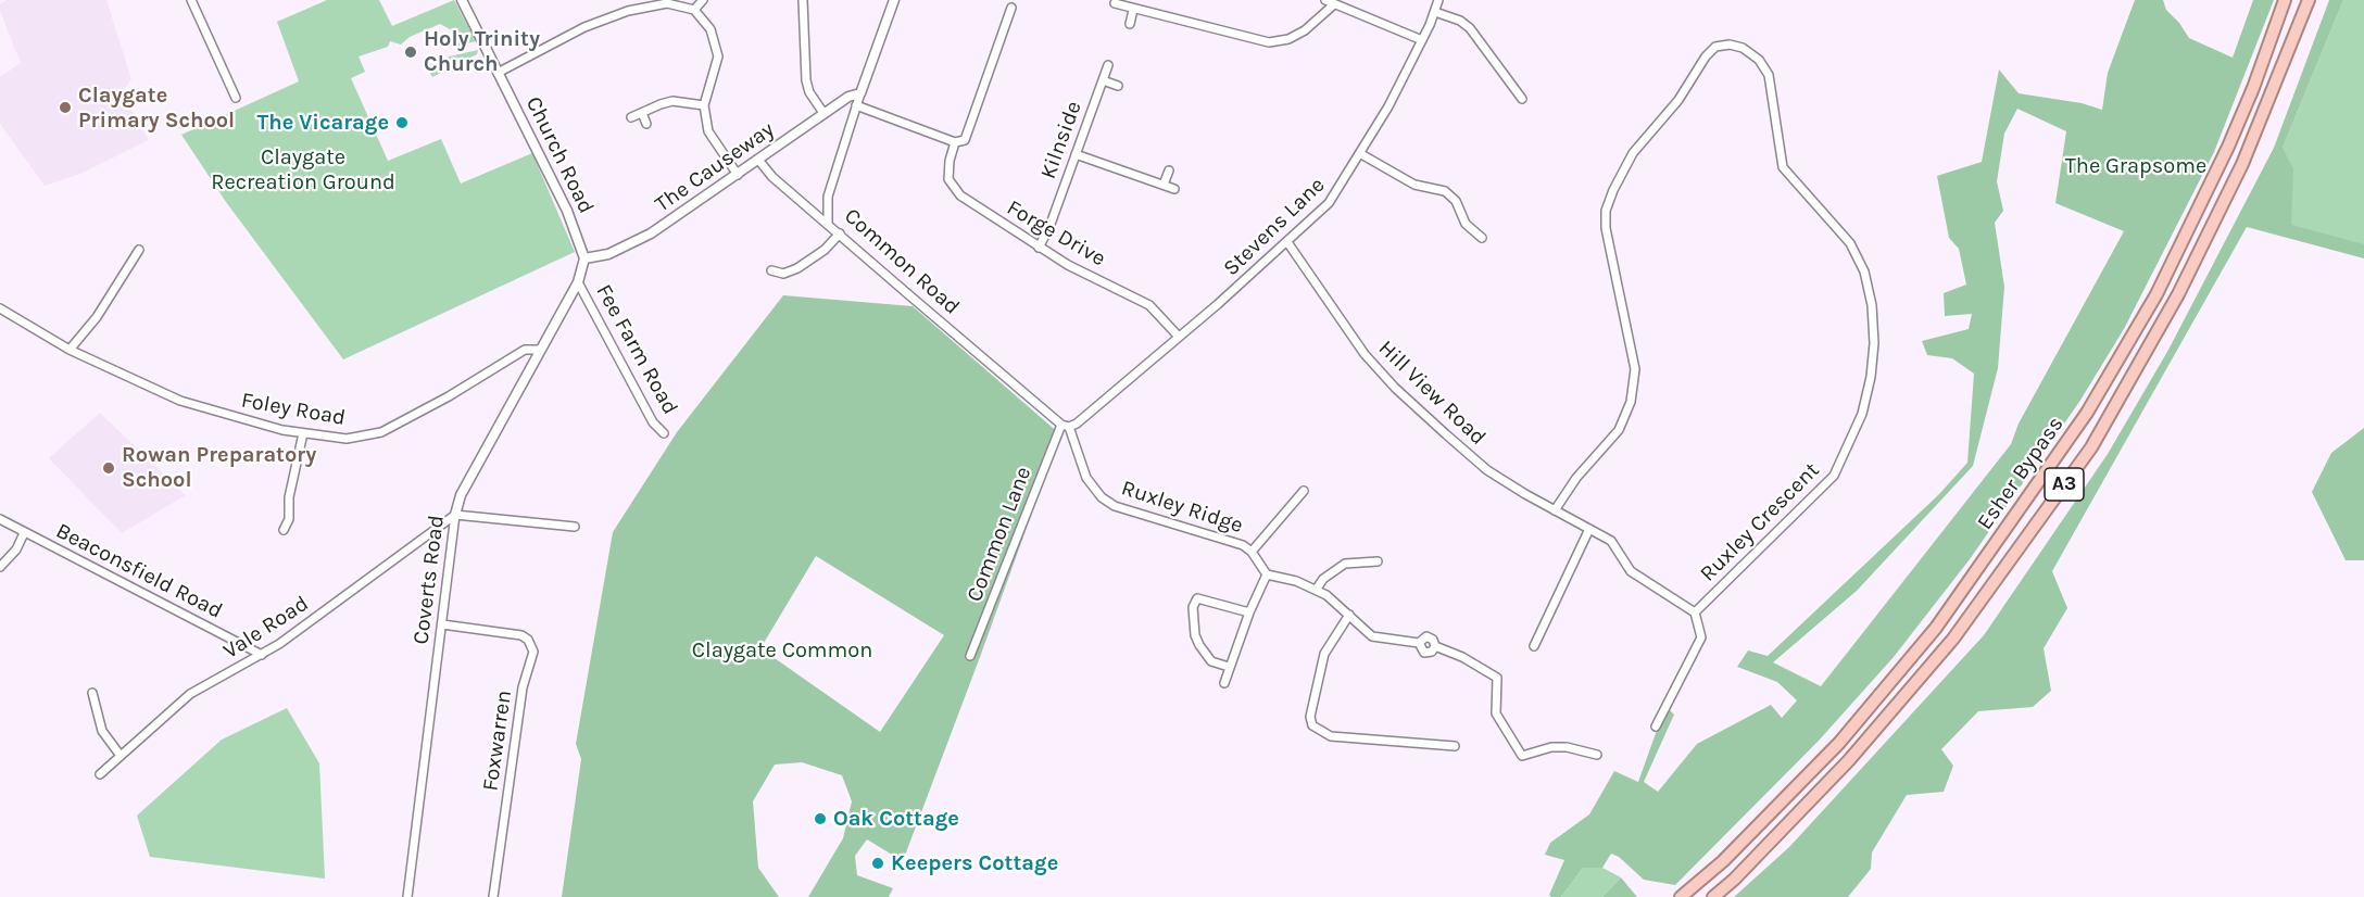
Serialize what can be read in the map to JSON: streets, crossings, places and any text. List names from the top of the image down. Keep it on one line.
{"streets":{"highway":["Esher Bypass","A3"],"street":["Kilnside","Church Road","The Causeway","Stevens Lane","Forge Drive","Common Road","Fee Farm Road","Hill View Road","Foley Road","Ruxley Ridge","Ruxley Crescent","Common Lane","Beaconsfield Road","Coverts Road","Vale Road","Foxwarren"]},"crossings":[["Kilnside","Forge Drive"],["Church Road","The Causeway"],["Church Road","Coverts Road"],["The Causeway","Common Road"],["The Causeway","Coverts Road"],["Stevens Lane","Forge Drive"],["Stevens Lane","Common Road"],["Stevens Lane","Hill View Road"],["Stevens Lane","Ruxley Ridge"],["Stevens Lane","Common Lane"],["Common Road","Ruxley Ridge"],["Common Road","Common Lane"],["Fee Farm Road","Coverts Road"],["Hill View Road","Ruxley Crescent"],["Foley Road","Coverts Road"],["Ruxley Ridge","Common Lane"],["Beaconsfield Road","Vale Road"],["Coverts Road","Vale Road"],["Coverts Road","Foxwarren"]],"parks":["Claygate Recreation Ground","The Grapsome","Claygate Common"],"places":["Holy Trinity Church","Claygate Primary School","The Vicarage","Rowan Preparatory School","Oak Cottage","Keepers Cottage"]}
